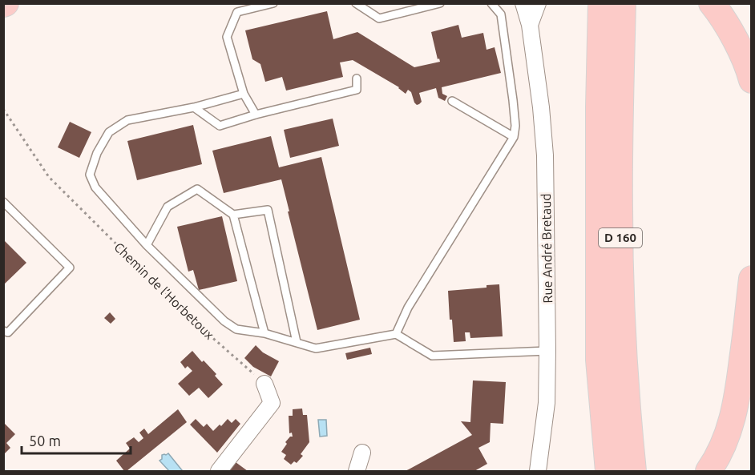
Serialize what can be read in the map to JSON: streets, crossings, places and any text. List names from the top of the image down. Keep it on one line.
{"streets":{"highway":["D 160"],"street":["Rue André Bretaud"],"path":["Chemin de l’Horbetoux"]},"scale_bar":"50 m"}
